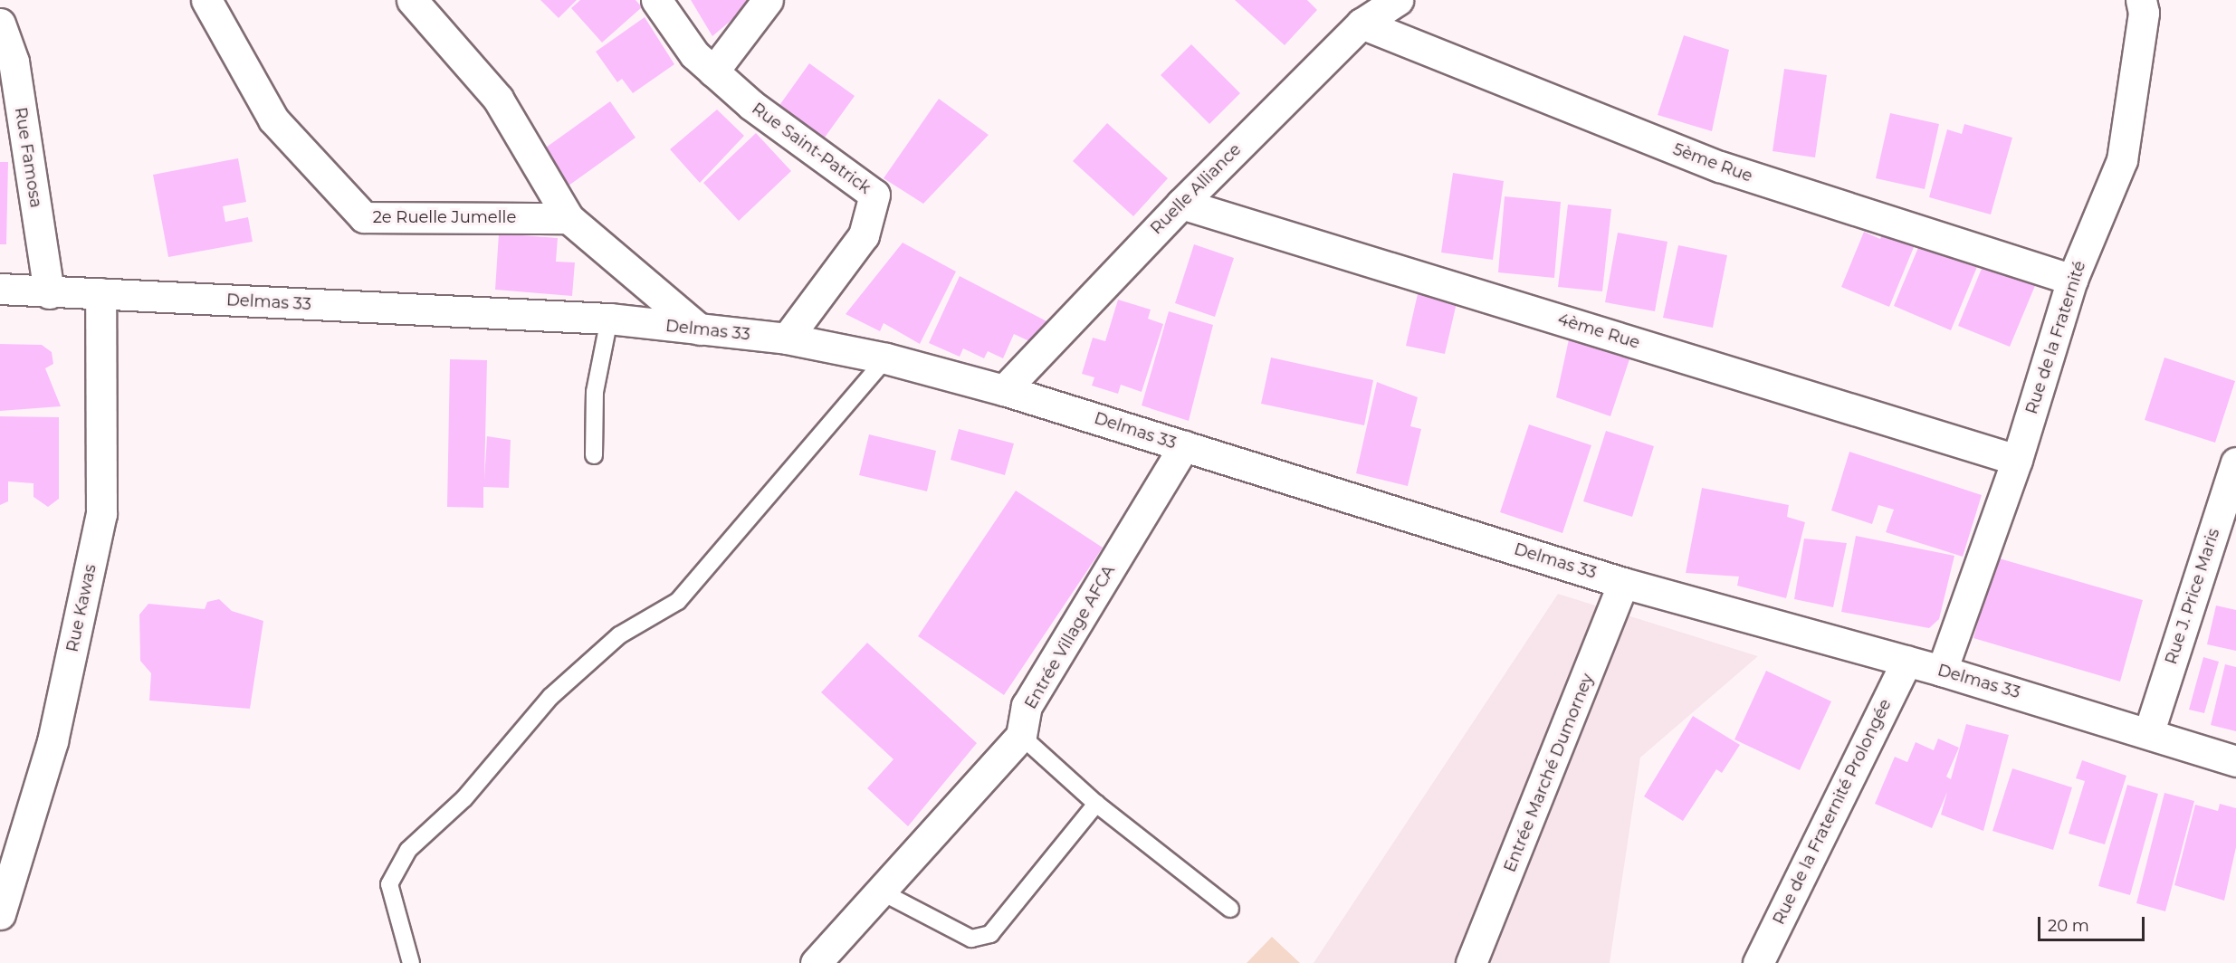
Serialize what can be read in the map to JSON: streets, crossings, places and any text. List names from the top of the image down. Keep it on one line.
{"streets":{"street":["Rue Saint-Patrick","Rue Famosa","5ème Rue","Ruelle Alliance","2e Ruelle Jumelle","Delmas 33","4ème Rue","Rue de la Fraternité","Rue J. Price Maris","Rue Kawas","Entrée Village AFCA","Entrée Marché Dumorney","Rue de la Fraternité Prolongée"]},"crossings":[["Rue Saint-Patrick","Delmas 33"],["Rue Famosa","Delmas 33"],["5ème Rue","Ruelle Alliance"],["5ème Rue","Rue de la Fraternité"],["Ruelle Alliance","Delmas 33"],["Ruelle Alliance","4ème Rue"],["Delmas 33","Rue de la Fraternité"],["Delmas 33","Rue J. Price Maris"],["Delmas 33","Rue Kawas"],["Delmas 33","Entrée Village AFCA"],["Delmas 33","Entrée Marché Dumorney"],["Delmas 33","Rue de la Fraternité Prolongée"],["4ème Rue","Rue de la Fraternité"]],"scale_bar":"20 m"}
